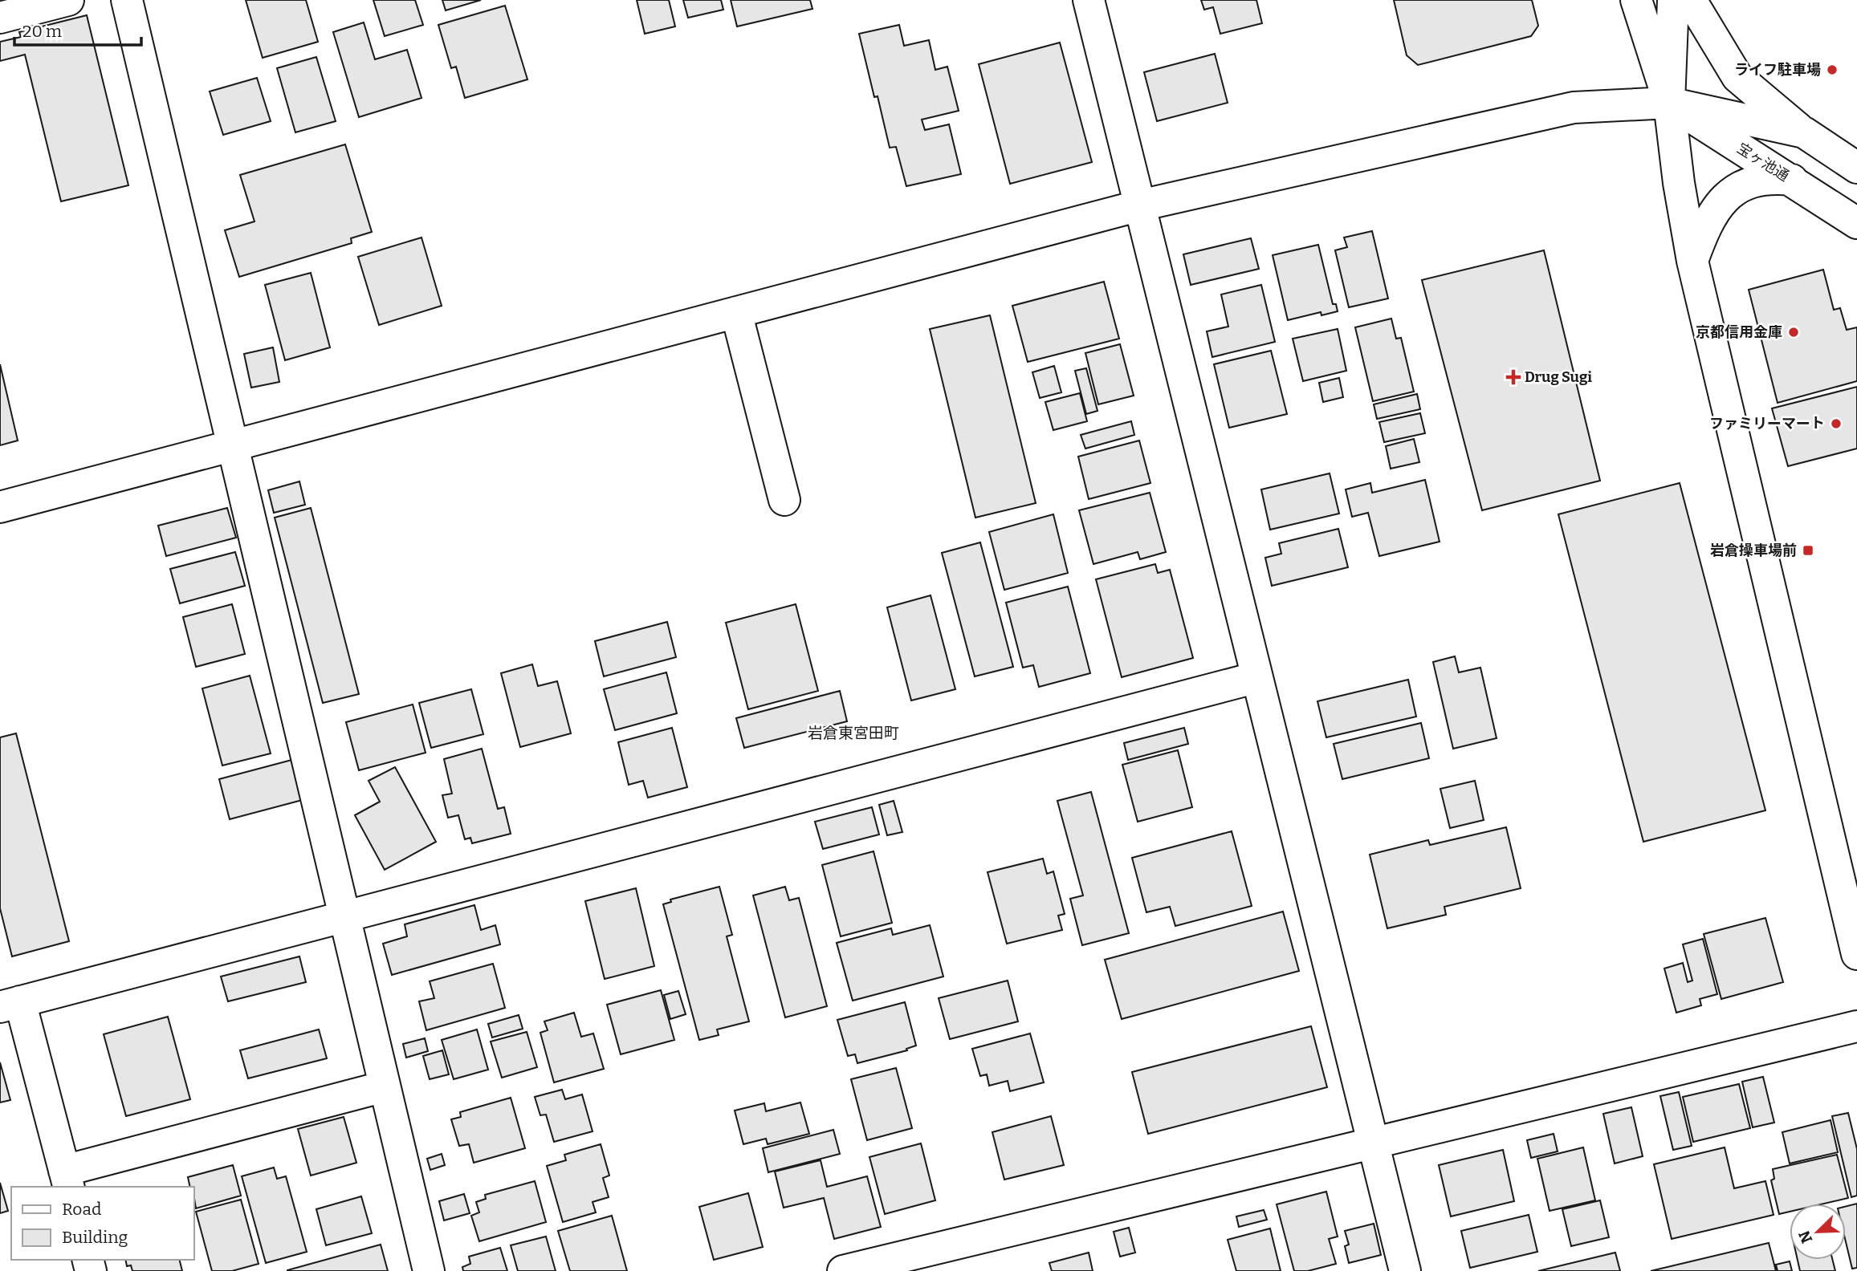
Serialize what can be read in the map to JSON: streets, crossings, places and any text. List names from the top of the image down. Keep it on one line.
{"streets":{"street":["宝ヶ池通"]},"districts":["岩倉東宮田町"],"places":{"other":["ライフ駐車場","京都信用金庫","ファミリーマート"],"health":["Drug Sugi"],"transit":["岩倉操車場前"]},"legend":["Road","Building"],"scale_bar":"20 m","north":"bottom left"}
